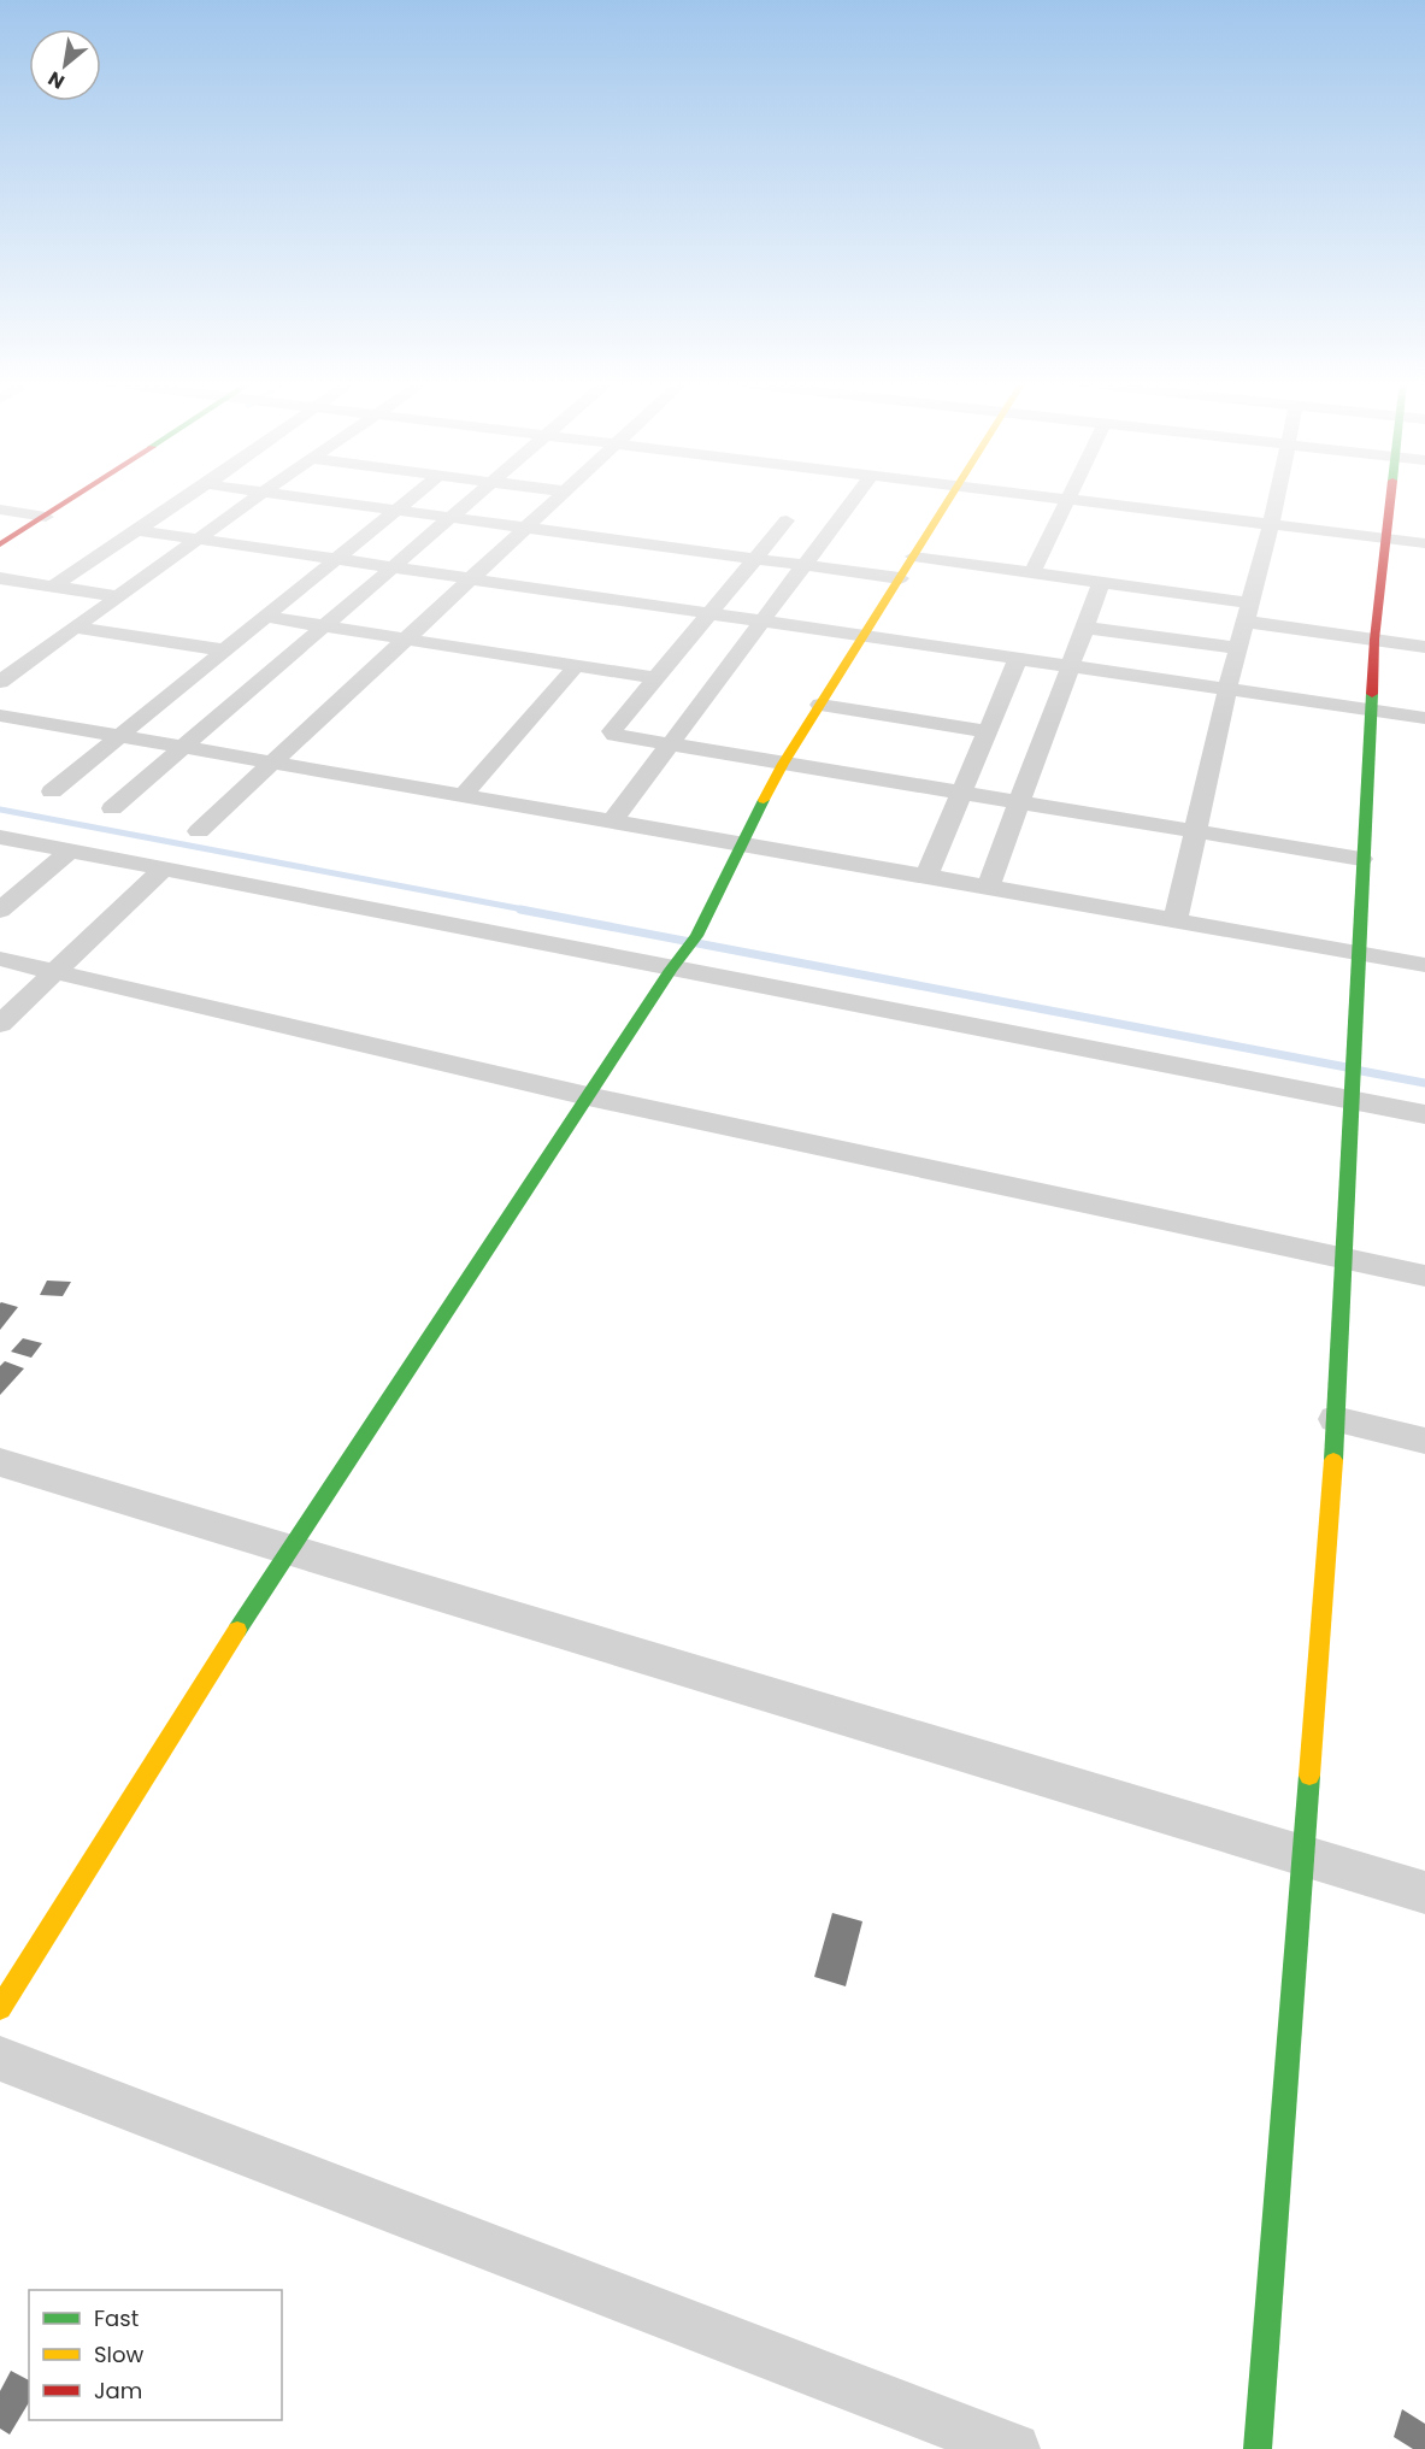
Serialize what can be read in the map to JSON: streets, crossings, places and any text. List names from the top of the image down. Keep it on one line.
{"legend":["Fast","Slow","Jam"],"north":"bottom left"}
